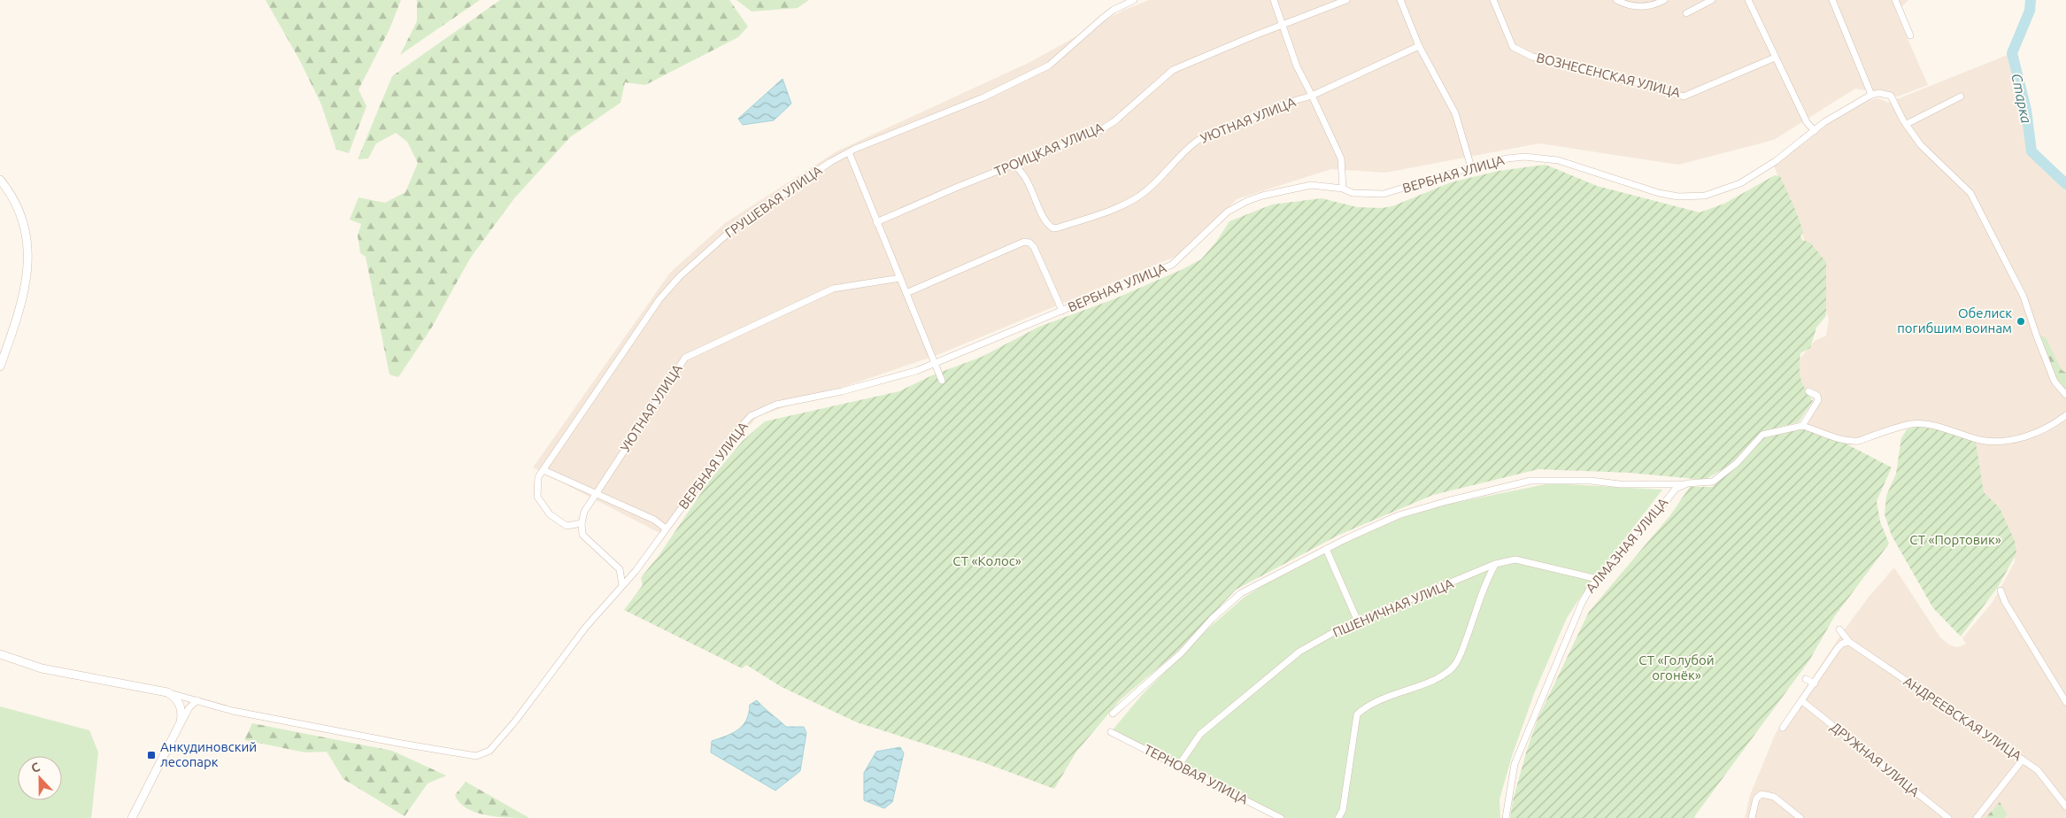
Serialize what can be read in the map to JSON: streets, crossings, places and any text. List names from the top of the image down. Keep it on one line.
{"streets":{"street":["ВОЗНЕСЕНСКАЯ УЛИЦА","УЮТНАЯ УЛИЦА","ТРОИЦКАЯ УЛИЦА","ВЕРБНАЯ УЛИЦА","ГРУШЕВАЯ УЛИЦА","АЛМАЗНАЯ УЛИЦА","ПШЕНИЧНАЯ УЛИЦА","АНДРЕЕВСКАЯ УЛИЦА","ДРУЖНАЯ УЛИЦА","ТЕРНОВАЯ УЛИЦА"]},"crossings":[["УЮТНАЯ УЛИЦА","ТРОИЦКАЯ УЛИЦА"],["УЮТНАЯ УЛИЦА","ГРУШЕВАЯ УЛИЦА"],["АЛМАЗНАЯ УЛИЦА","ПШЕНИЧНАЯ УЛИЦА"],["ПШЕНИЧНАЯ УЛИЦА","ТЕРНОВАЯ УЛИЦА"]],"water":["Старка"],"parks":["СТ «Портовик»","СТ «Колос»","СТ «Голубой огонёк»"],"places":{"other":["Обелиск погибшим воинам"],"transit":["Анкудиновский лесопарк"]},"north":"top"}
